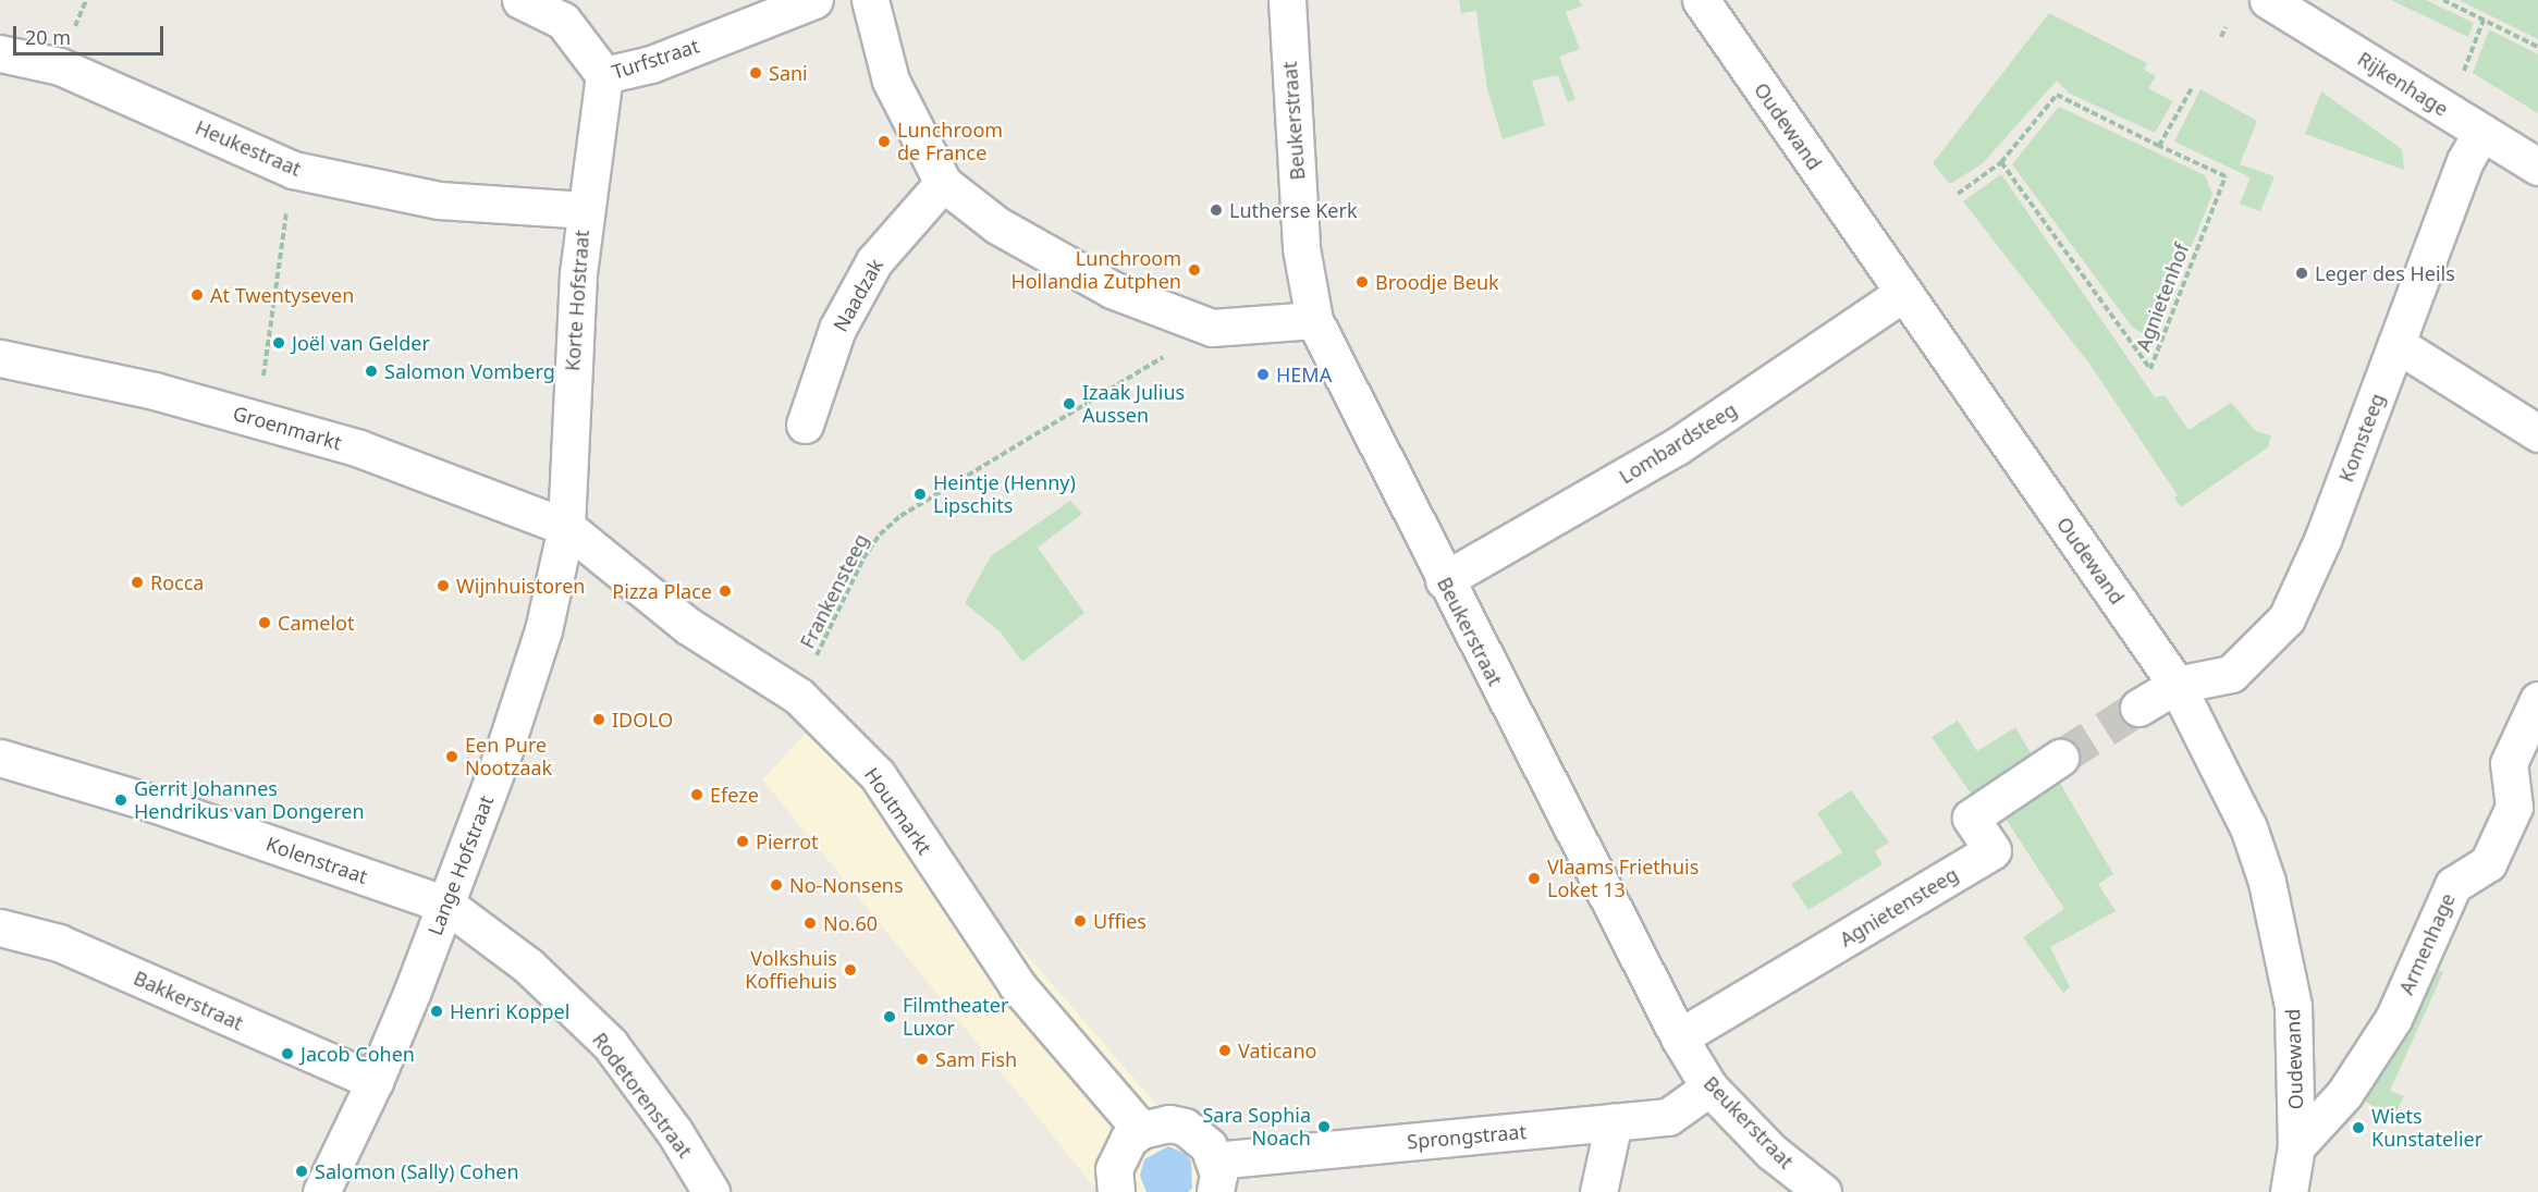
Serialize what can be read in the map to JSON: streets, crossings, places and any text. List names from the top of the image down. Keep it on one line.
{"streets":{"street":["Turfstraat","Rijkenhage","Beukerstraat","Oudewand","Heukestraat","Naadzak","Korte Hofstraat","Groenmarkt","Komsteeg","Lombardsteeg","Houtmarkt","Kolenstraat","Lange Hofstraat","Agnietensteeg","Armenhage","Bakkerstraat","Rodetorenstraat","Sprongstraat"],"path":["Agnietenhof","Frankensteeg"]},"crossings":[["Turfstraat","Korte Hofstraat"],["Rijkenhage","Komsteeg"],["Beukerstraat","Lombardsteeg"],["Beukerstraat","Agnietensteeg"],["Beukerstraat","Sprongstraat"],["Oudewand","Komsteeg"],["Oudewand","Lombardsteeg"],["Oudewand","Armenhage"],["Heukestraat","Korte Hofstraat"],["Korte Hofstraat","Groenmarkt"],["Korte Hofstraat","Houtmarkt"],["Korte Hofstraat","Lange Hofstraat"],["Groenmarkt","Houtmarkt"],["Groenmarkt","Lange Hofstraat"],["Frankensteeg","Houtmarkt"],["Houtmarkt","Lange Hofstraat"],["Kolenstraat","Lange Hofstraat"],["Kolenstraat","Rodetorenstraat"],["Lange Hofstraat","Bakkerstraat"],["Lange Hofstraat","Rodetorenstraat"]],"places":["Sani","Lunchroom de France","Lutherse Kerk","Lunchroom Hollandia Zutphen","Leger des Heils","Broodje Beuk","At Twentyseven","Joël van Gelder","Salomon Vomberg","HEMA","Izaak Julius Aussen","Heintje (Henny) Lipschits","Rocca","Wijnhuistoren","Pizza Place","Camelot","IDOLO","Een Pure Nootzaak","Efeze","Gerrit Johannes Hendrikus van Dongeren","Pierrot","Vlaams Friethuis Loket 13","No-Nonsens","Uffies","No.60","Volkshuis Koffiehuis","Henri Koppel","Filmtheater Luxor","Vaticano","Jacob Cohen","Sam Fish","Sara Sophia Noach","Wiets Kunstatelier","Salomon (Sally) Cohen"],"scale_bar":"20 m"}
